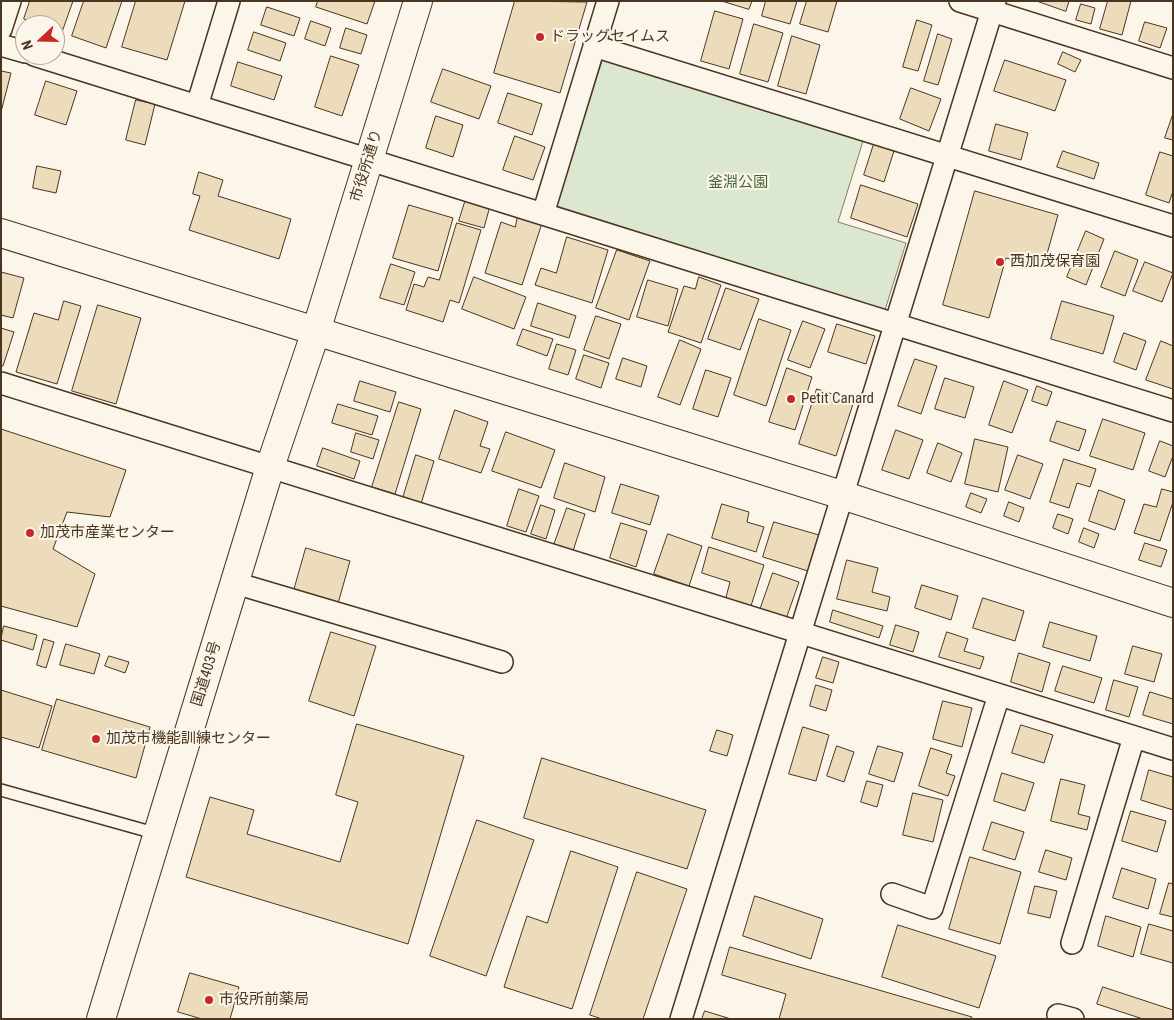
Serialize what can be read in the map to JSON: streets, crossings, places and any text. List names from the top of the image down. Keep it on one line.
{"streets":{"main road":["市役所通り","国道403号"]},"crossings":[["市役所通り","国道403号"]],"parks":["釜淵公園"],"places":["ドラッグセイムス","西加茂保育園","Petit Canard","加茂市産業センター","加茂市機能訓練センター","市役所前薬局"],"north":"left"}
